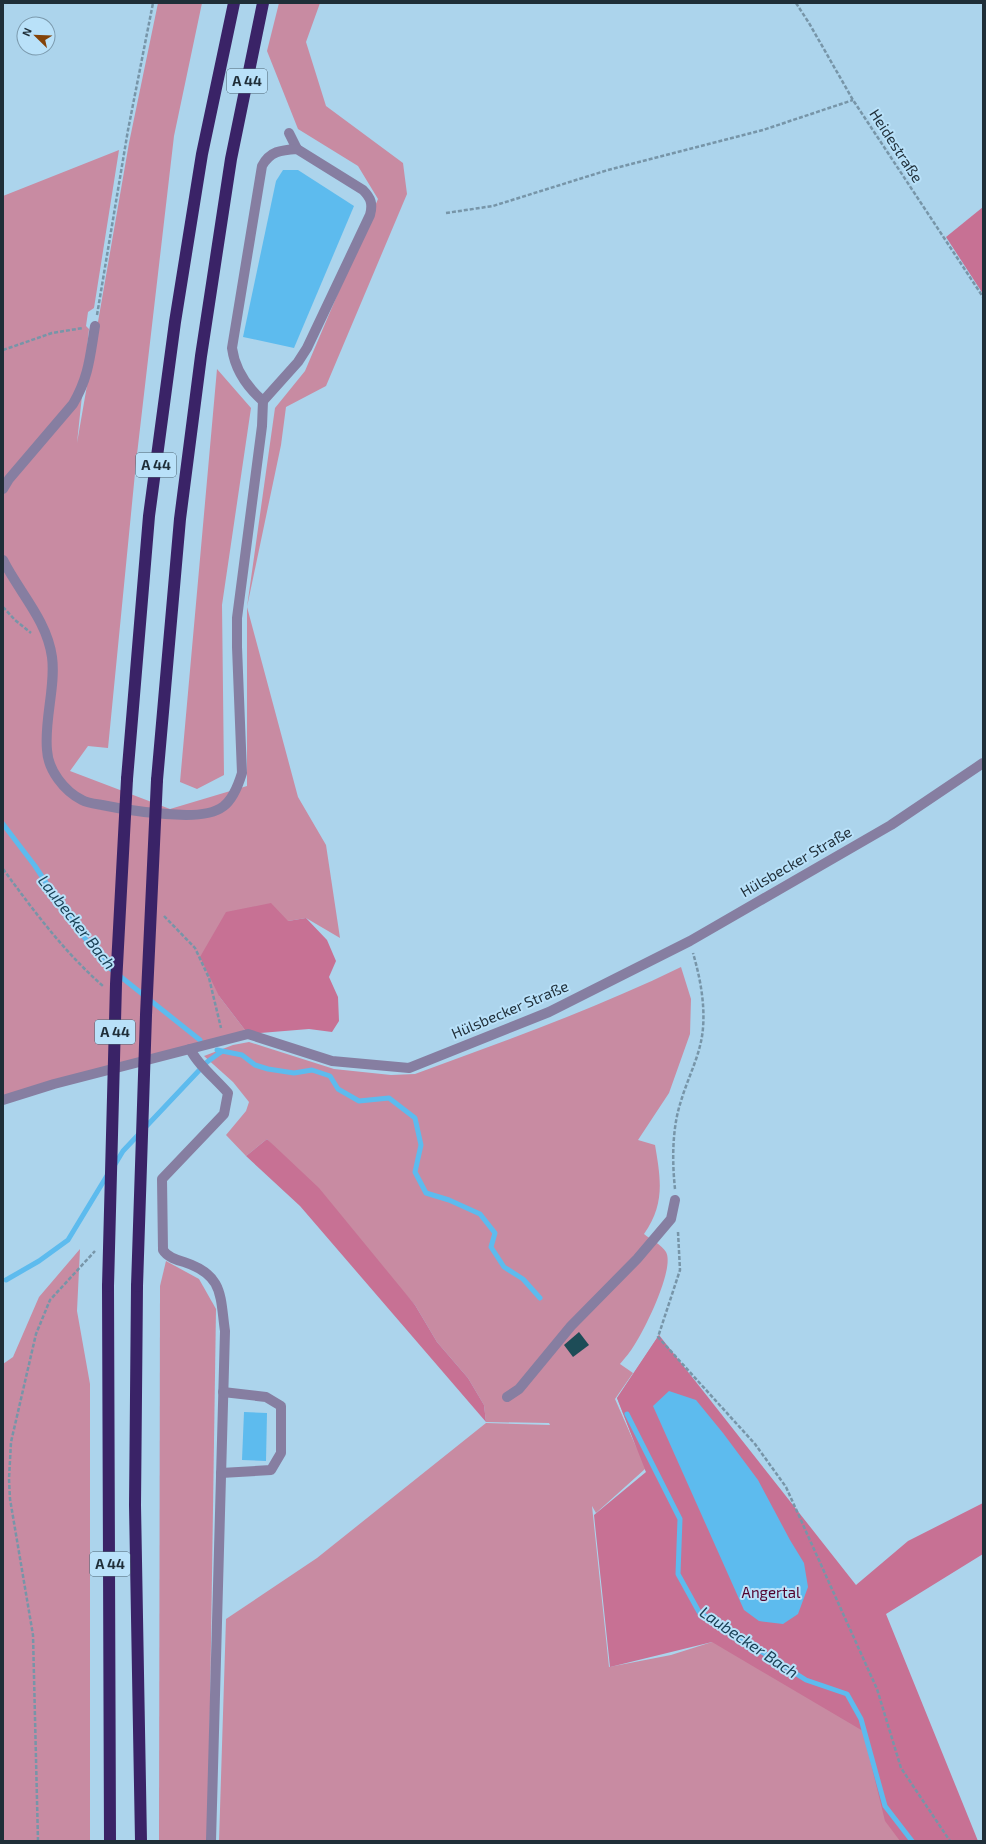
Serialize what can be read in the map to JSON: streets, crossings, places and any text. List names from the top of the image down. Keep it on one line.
{"streets":{"highway":["A 44"],"street":["Hülsbecker Straße"],"path":["Heidestraße"]},"water":["Laubecker Bach"],"parks":["Angertal"],"north":"top left"}
